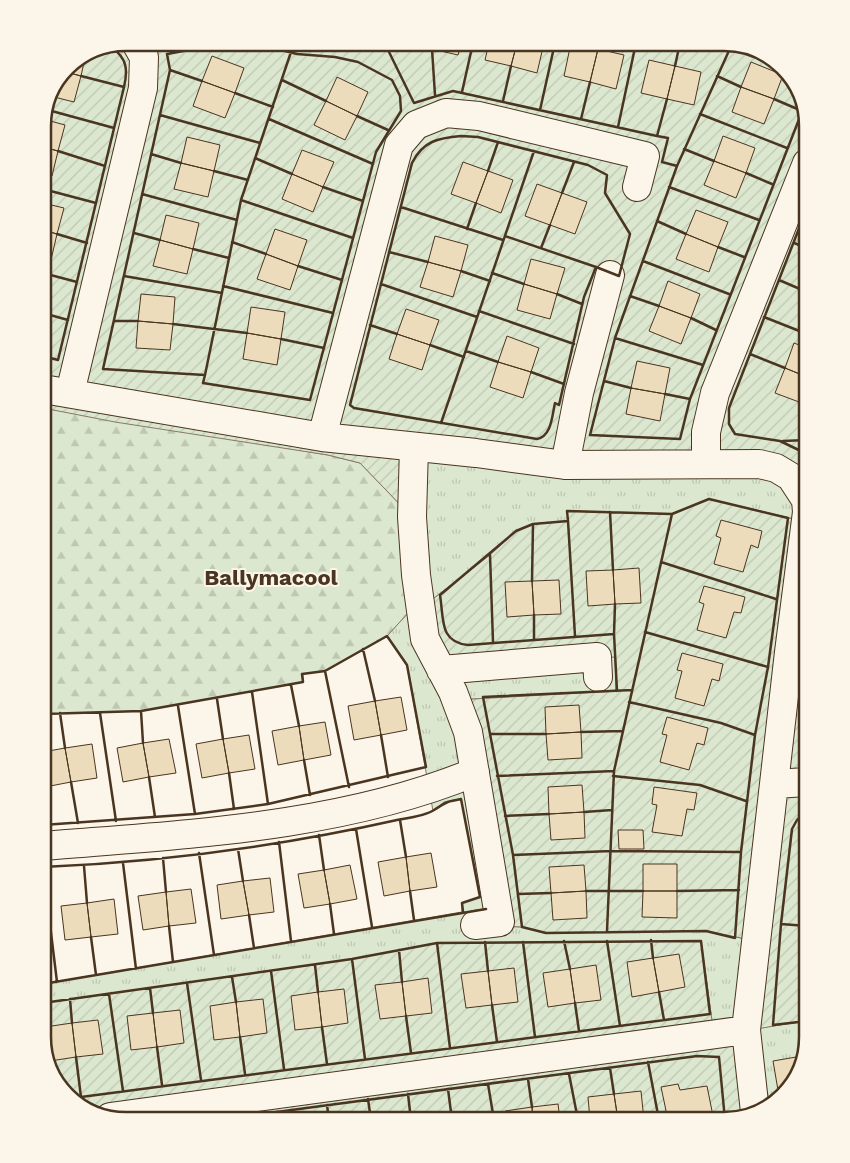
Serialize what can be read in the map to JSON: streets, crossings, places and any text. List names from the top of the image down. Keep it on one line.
{"districts":["Ballymacool"]}
